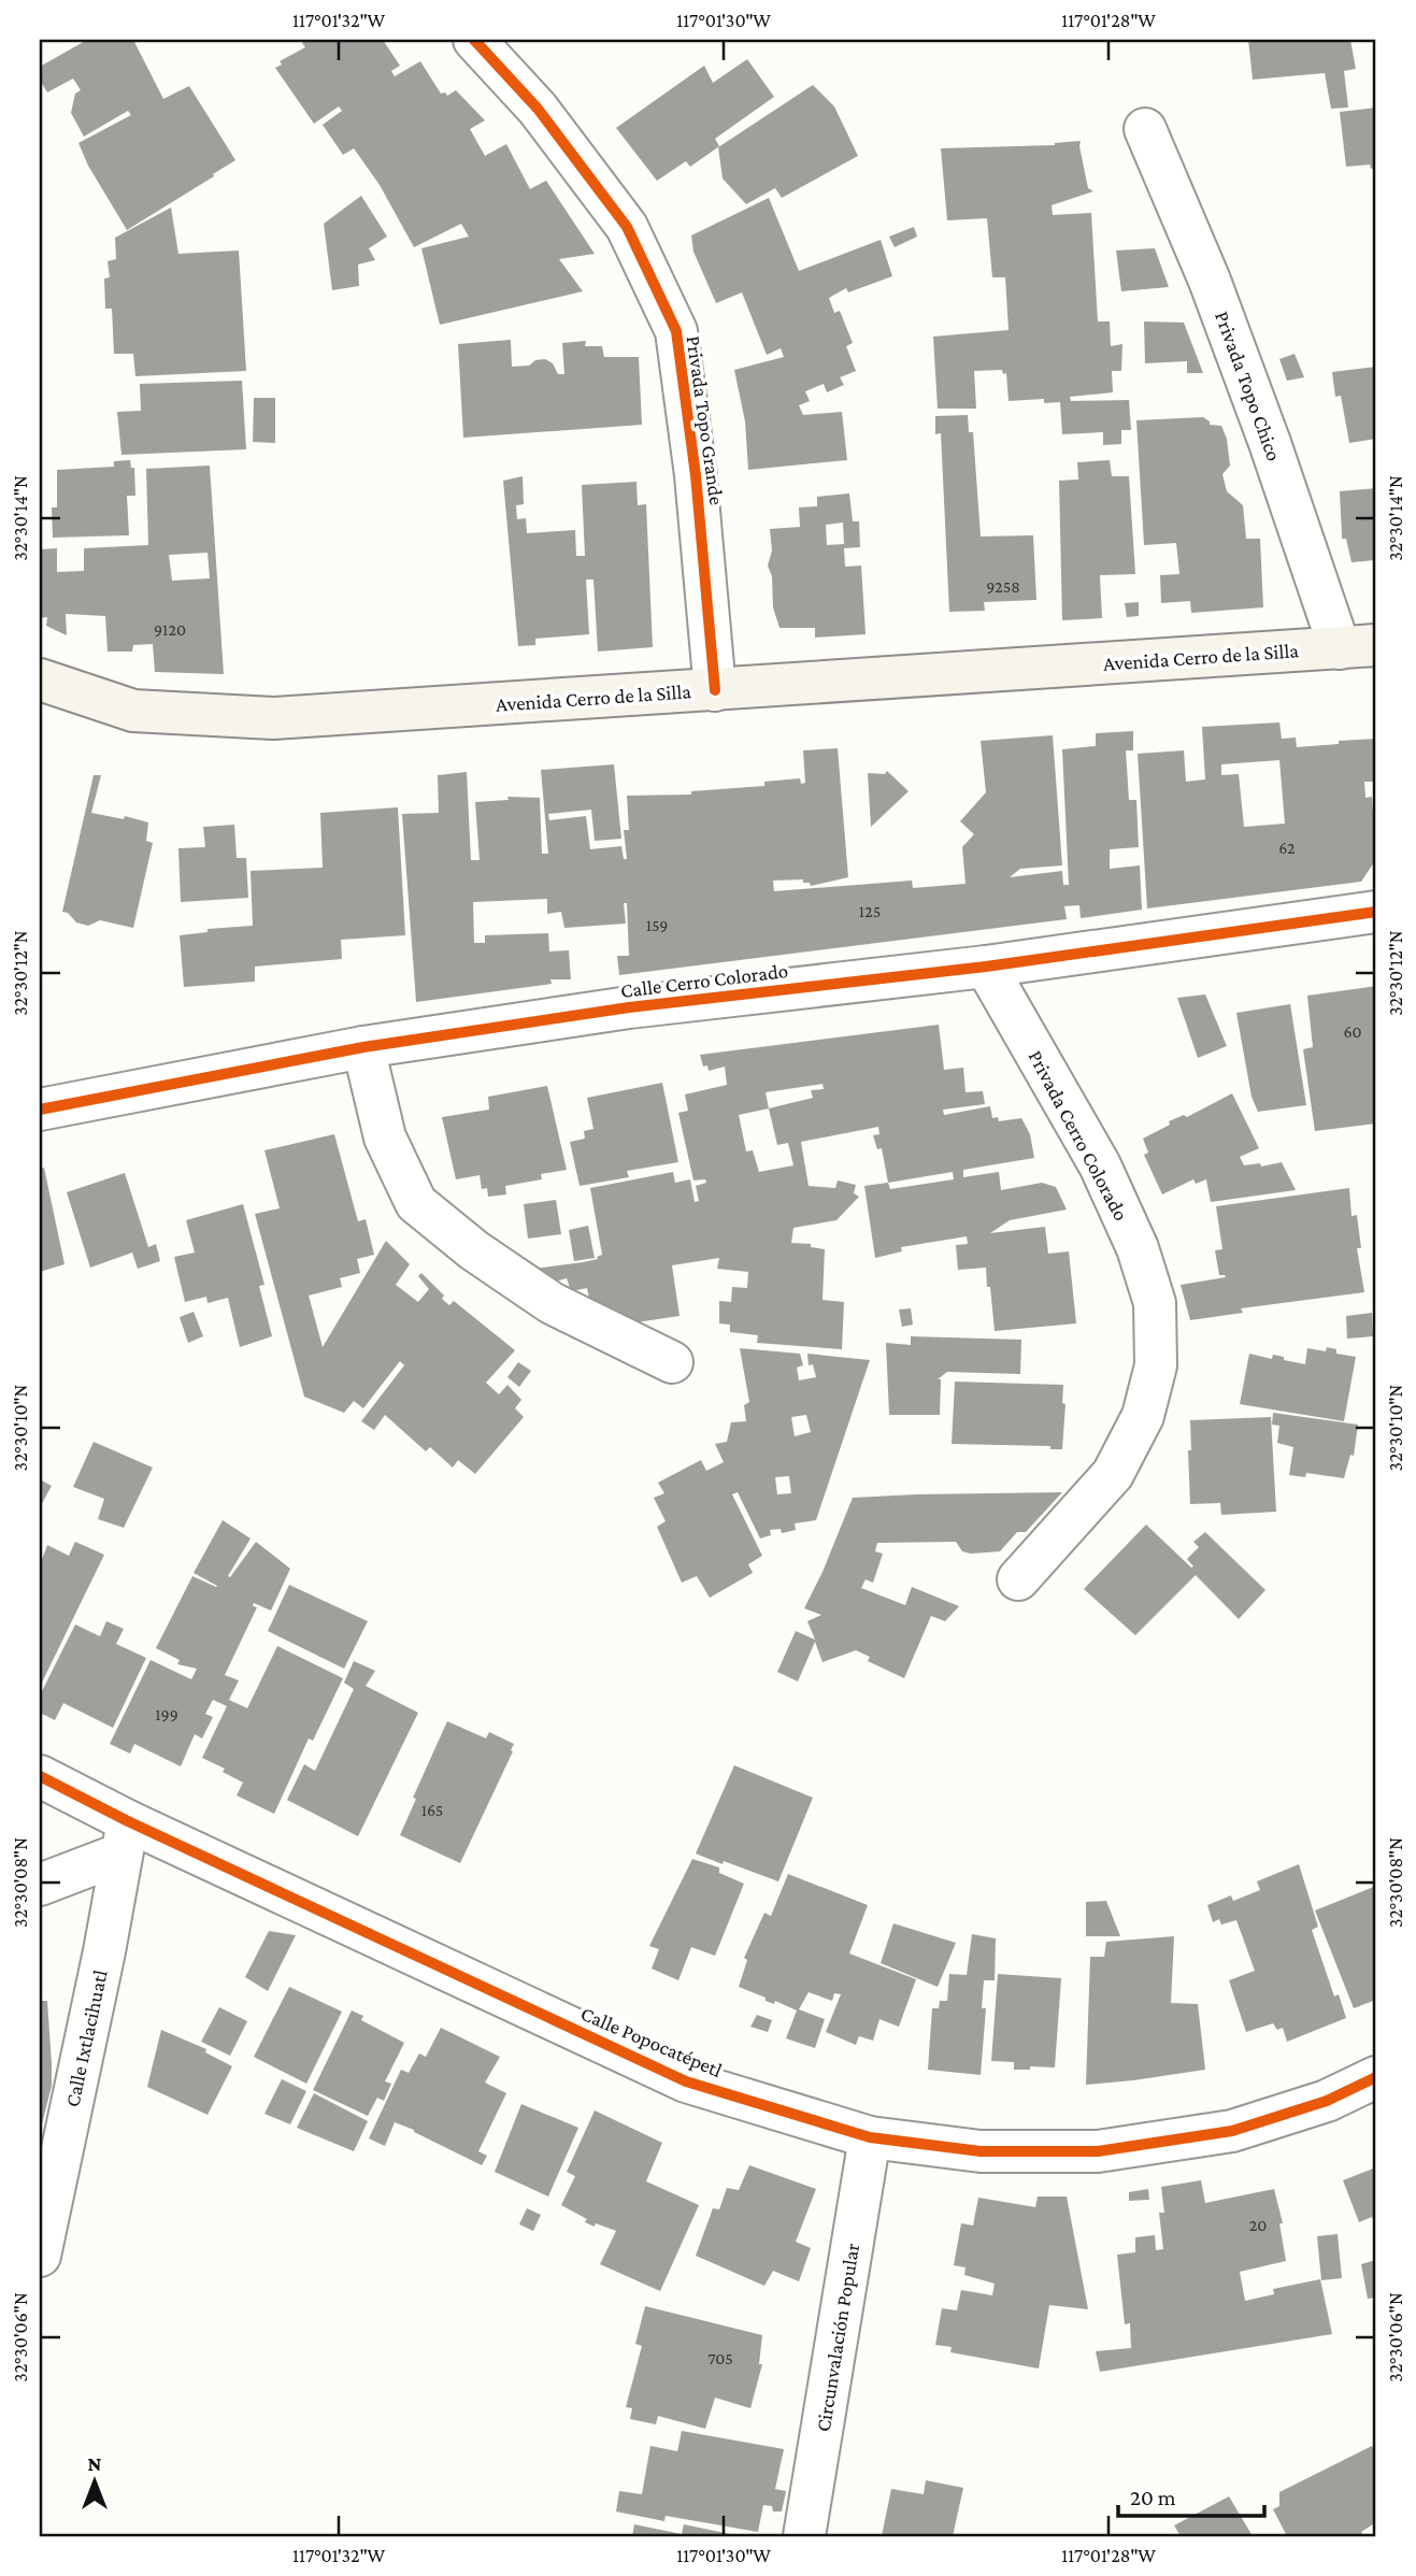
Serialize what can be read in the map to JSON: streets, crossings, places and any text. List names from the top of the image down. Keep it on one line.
{"streets":{"main road":["Avenida Cerro de la Silla"],"street":["Privada Topo Chico","Privada Topo Grande","Calle Cerro Colorado","Privada Cerro Colorado","Calle Ixtlacihuatl","Calle Popocatépetl","Circunvalación Popular"]},"crossings":[["Privada Topo Chico","Avenida Cerro de la Silla"],["Privada Topo Grande","Avenida Cerro de la Silla"],["Calle Cerro Colorado","Privada Cerro Colorado"],["Calle Ixtlacihuatl","Calle Popocatépetl"],["Calle Popocatépetl","Circunvalación Popular"]],"house_numbers":["9258","9120","62","125","159","60","199","165","20","705"],"scale_bar":"20 m","north":"top","coordinates":["117°01'32\"W","117°01'30\"W","117°01'28\"W","32°30'14\"N","32°30'12\"N","32°30'10\"N","32°30'08\"N","32°30'06\"N"]}
